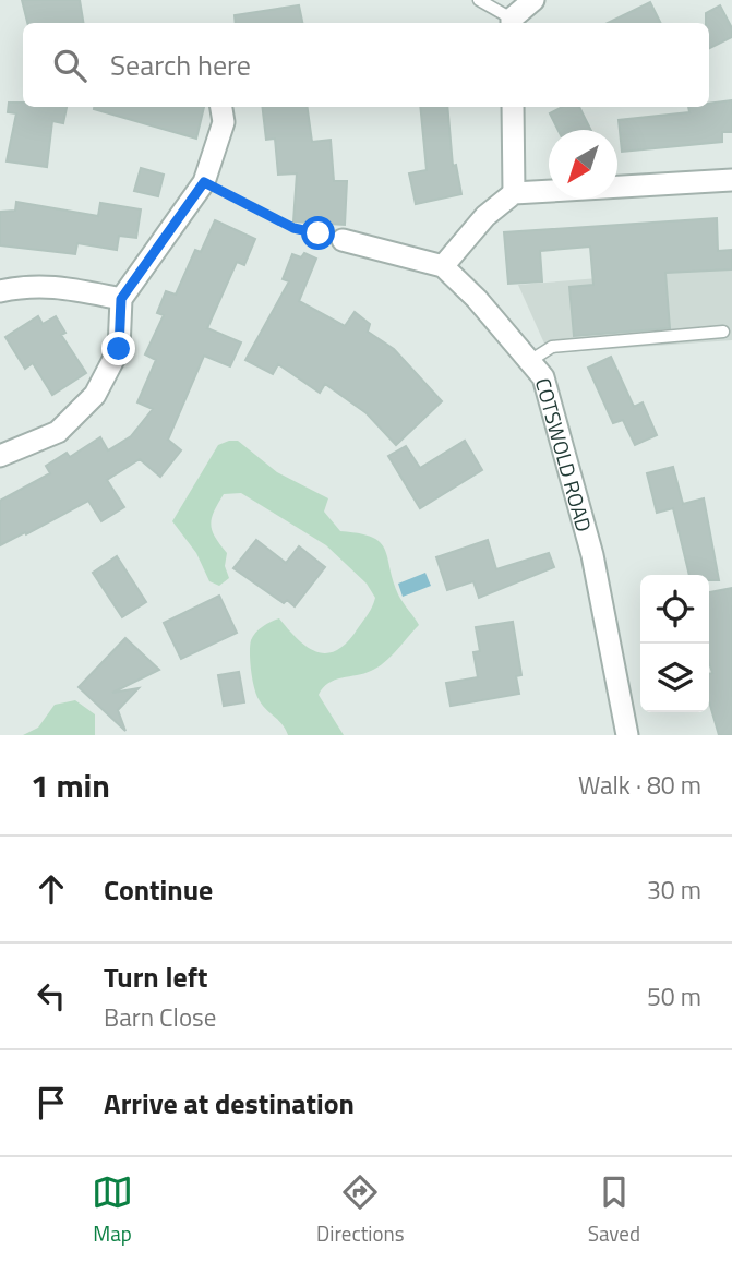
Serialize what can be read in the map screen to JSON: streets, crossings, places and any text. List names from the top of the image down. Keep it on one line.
{"streets":{"street":["COTSWOLD ROAD"]},"north":"bottom left","page":{"search":"Search here","heading":["1 min","Walk · 80 m"],"list":[["Continue","30 m"],["Turn left","Barn Close","50 m"],"Arrive at destination"],"nav":["Map","Directions","Saved"]}}
